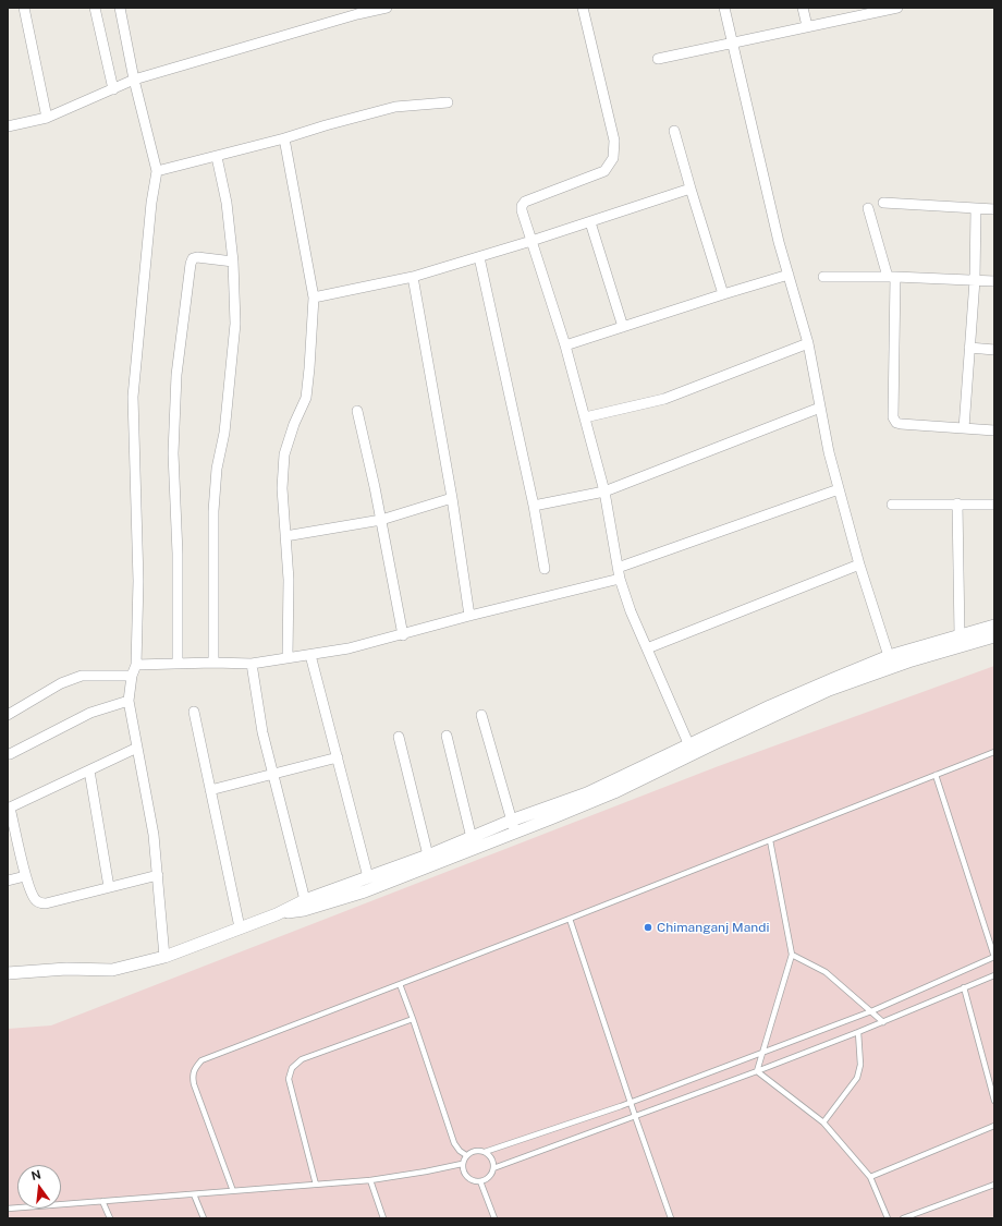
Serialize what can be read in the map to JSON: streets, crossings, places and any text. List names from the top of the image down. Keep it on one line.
{"places":["Chimanganj Mandi"],"north":"top"}
